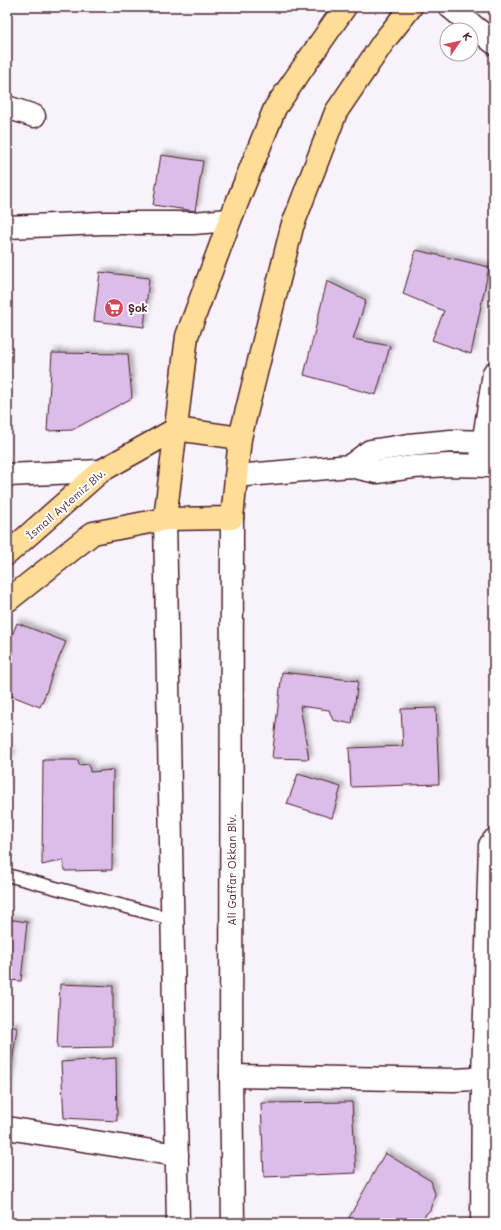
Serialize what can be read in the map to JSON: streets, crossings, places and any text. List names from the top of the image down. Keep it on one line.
{"streets":{"main road":["İsmail Aytemiz Blv."],"street":["Ali Gaffar Okkan Blv."]},"places":{"supermarket":["Şok"]},"north":"top right"}
